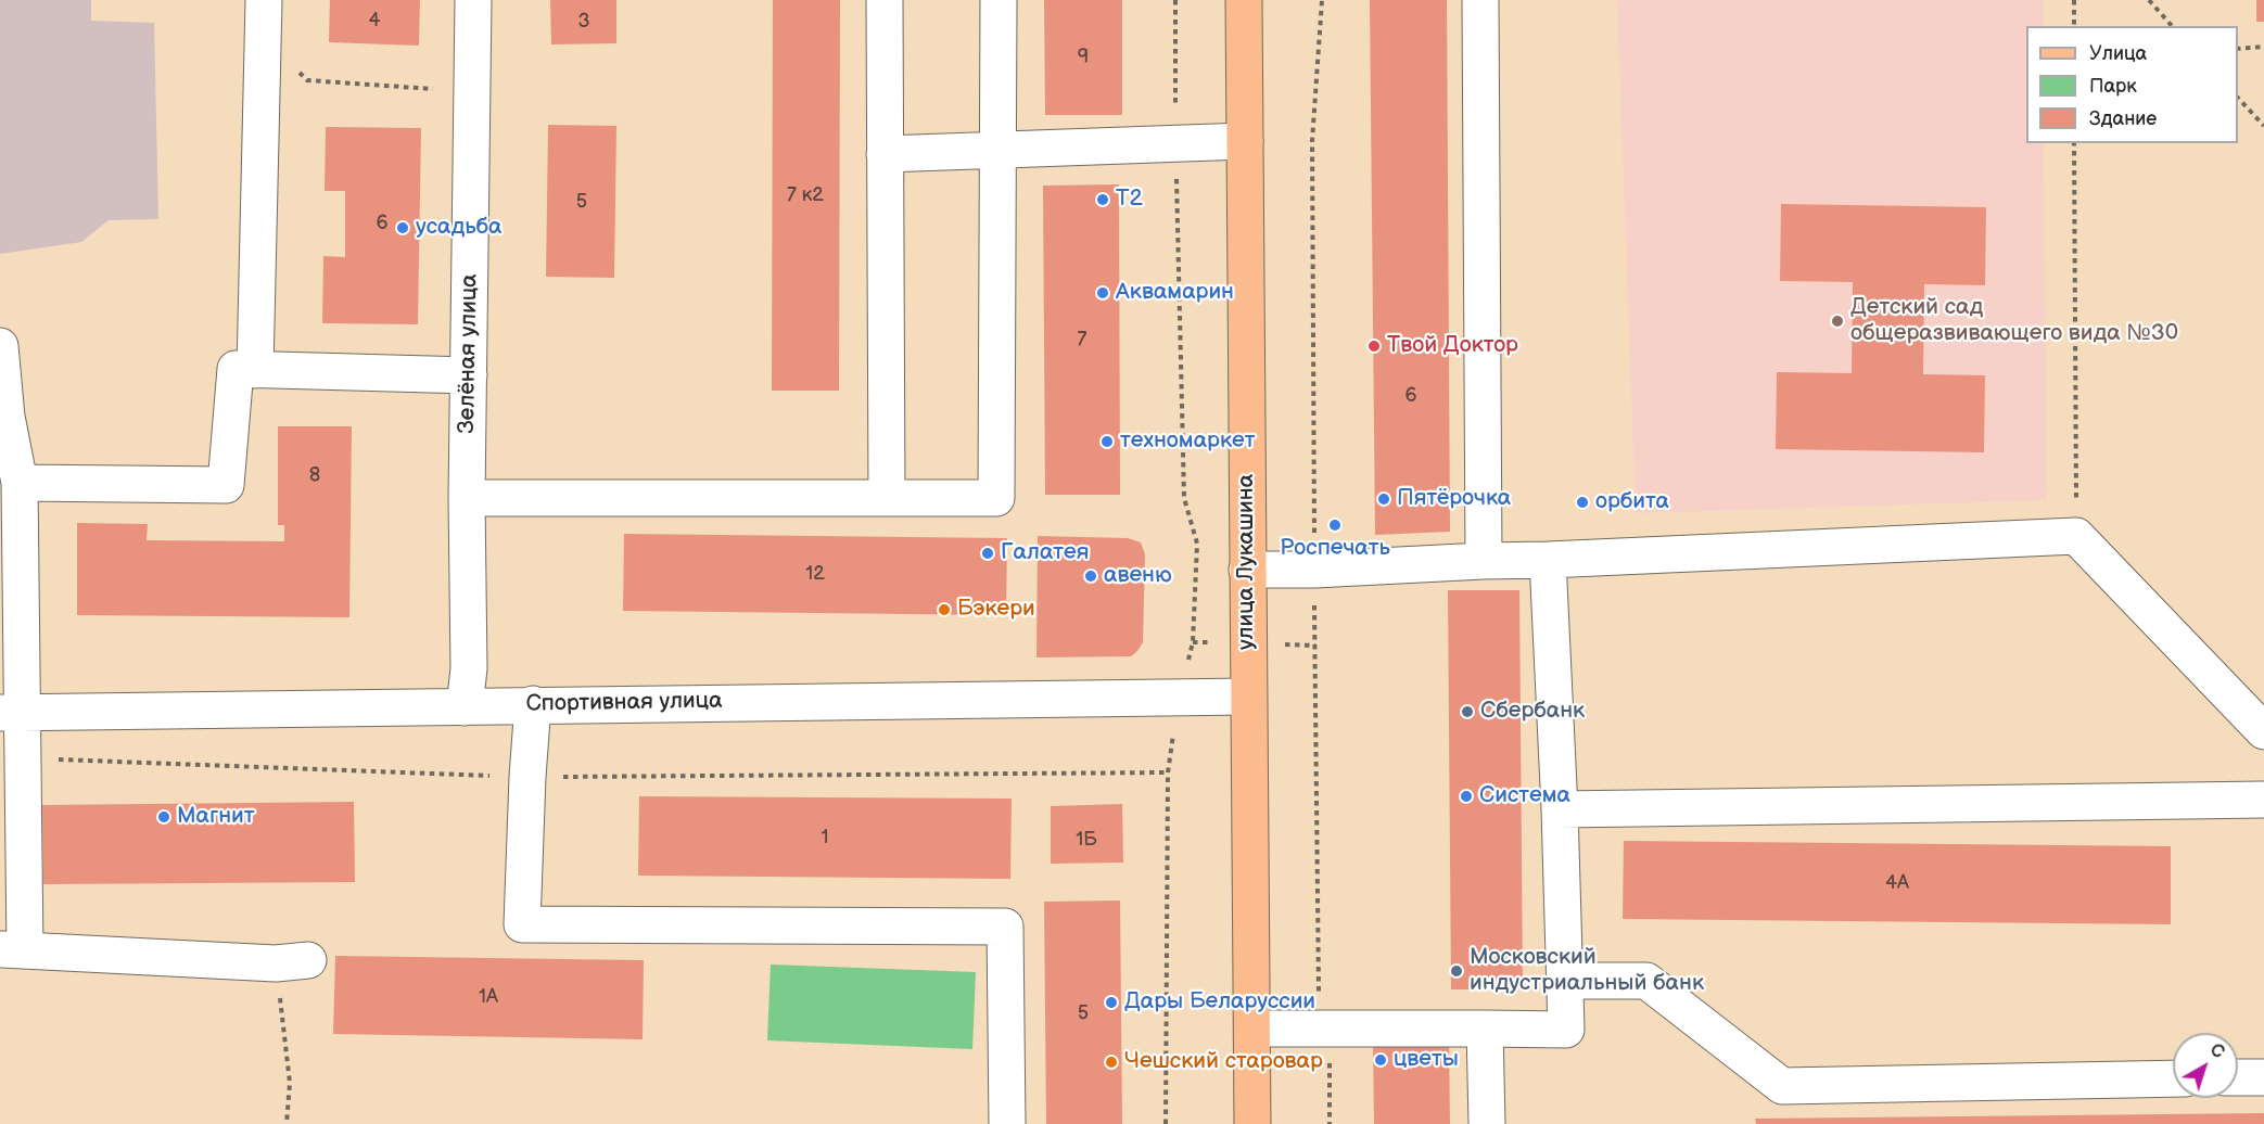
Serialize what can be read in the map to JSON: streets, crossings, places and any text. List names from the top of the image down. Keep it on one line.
{"streets":{"main road":["улица Лукашина"],"street":["Зелёная улица","Спортивная улица"]},"crossings":[["Зелёная улица","Спортивная улица"],["улица Лукашина","Спортивная улица"]],"places":["T2","усадьба","Аквамарин","Детский сад общеразвивающего вида №30","Твой Доктор","техномаркет","Пятёрочка","орбита","Роспечать","Галатея","авеню","Бэкери","Сбербанк","Система","Магнит","Московский индустриальный банк","Дары Беларуссии","цветы","Чешский старовар"],"house_numbers":["4","3","9","7 к2","5","6","7","6","8","12","1","1Б","4А","1А","5"],"legend":["Улица","Парк","Здание"],"north":"top right"}
